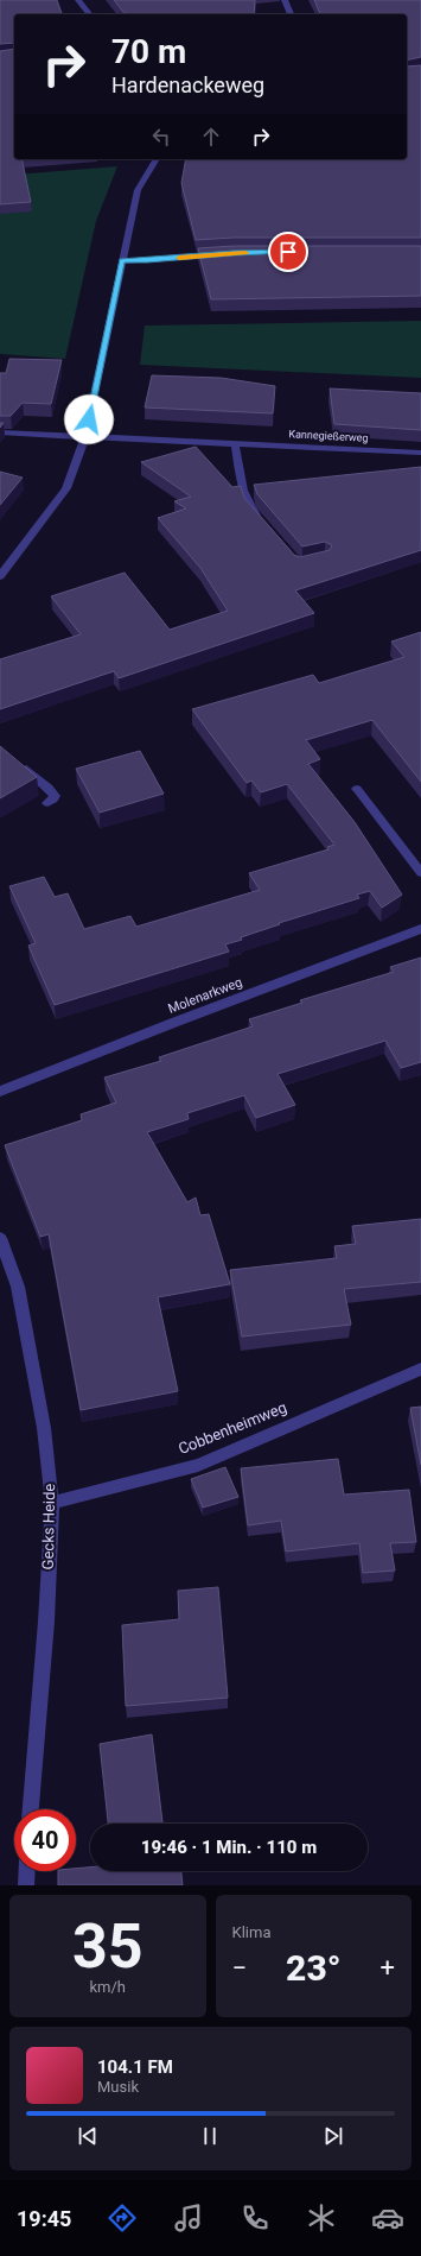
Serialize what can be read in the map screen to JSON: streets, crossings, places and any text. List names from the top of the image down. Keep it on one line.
{"streets":{"street":["Kannegießerweg","Molenarkweg","Cobbenheimweg","Gecks Heide"]},"crossings":[["Cobbenheimweg","Gecks Heide"]],"page":{"turn":["70 m","Hardenackeweg"],"limit":"40","trip":"19:46 · 1 Min. · 110 m","tile":[["35","km/h"],"Klima"],"heat":["−","23°","+"],"song":["104.1 FM","Musik"],"tabs":"19:45"}}
